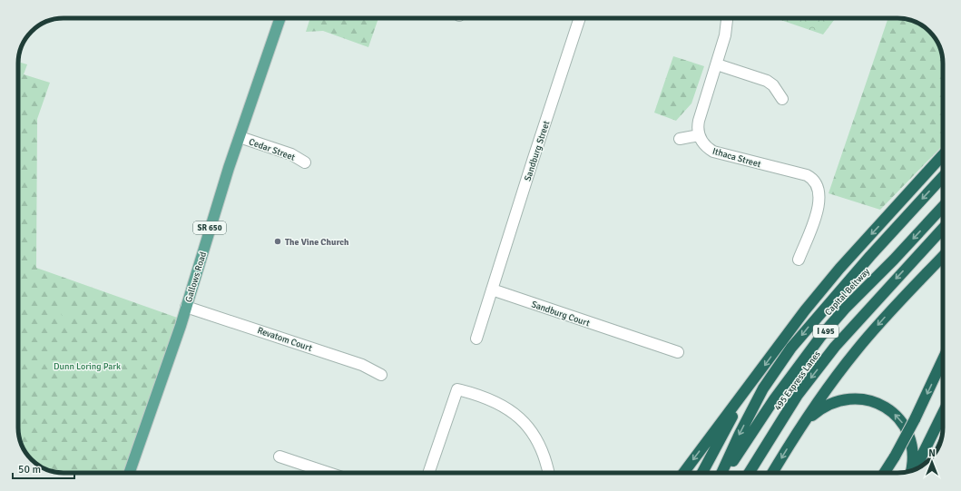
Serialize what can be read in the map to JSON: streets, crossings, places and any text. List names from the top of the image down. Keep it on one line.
{"streets":{"highway":["Capital Beltway","I 495","495 Express Lanes"],"main road":["SR 650","Gallows Road"],"street":["Cedar Street","Sandburg Street","Ithaca Street","Sandburg Court","Revatom Court"]},"crossings":[["Cedar Street","Gallows Road"],["Sandburg Street","Sandburg Court"],["Gallows Road","Revatom Court"]],"parks":["Dunn Loring Park"],"places":["The Vine Church"],"scale_bar":"50 m","north":"top"}
